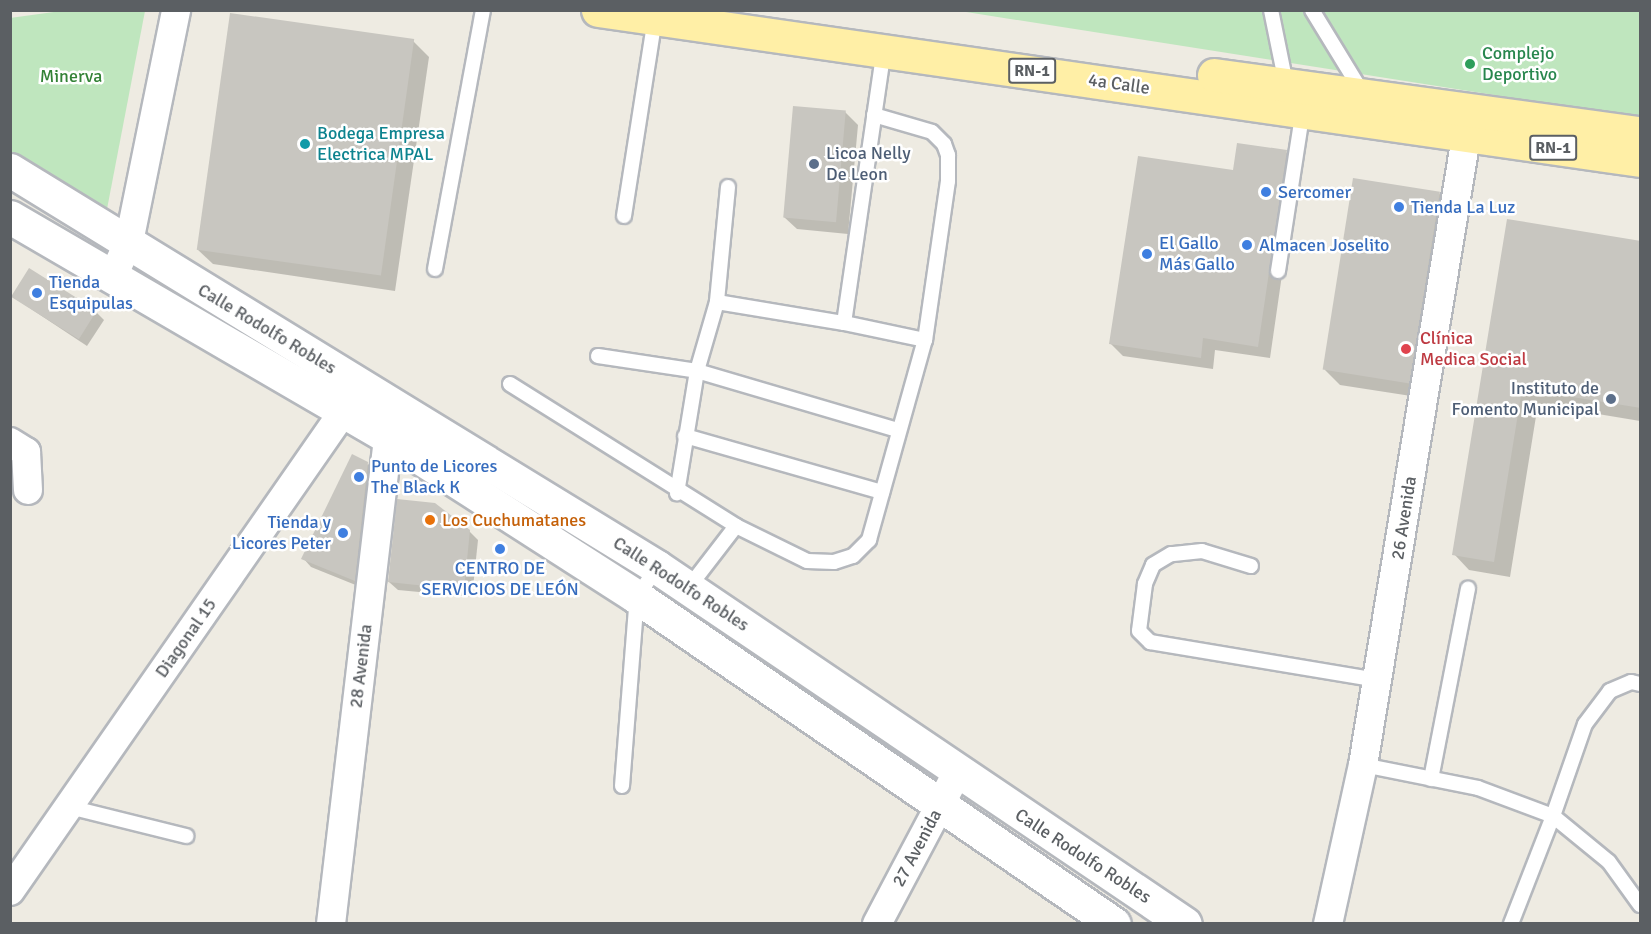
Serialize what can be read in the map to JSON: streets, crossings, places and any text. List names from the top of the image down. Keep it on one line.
{"streets":{"main road":["RN-1","4a Calle","Calle Rodolfo Robles"],"street":["26 Avenida","Diagonal 15","28 Avenida","27 Avenida"]},"crossings":[["4a Calle","26 Avenida"],["Calle Rodolfo Robles","Diagonal 15"],["Calle Rodolfo Robles","28 Avenida"],["Calle Rodolfo Robles","27 Avenida"]],"parks":["Minerva"],"places":["Complejo Deportivo","Bodega Empresa Electrica MPAL","Licoa Nelly De Leon","Sercomer","Tienda La Luz","Almacen Joselito","El Gallo Más Gallo","Tienda Esquipulas","Clínica Medica Social","Instituto de Fomento Municipal","Punto de Licores The Black K","Los Cuchumatanes","Tienda y Licores Peter","CENTRO DE SERVICIOS DE LEÓN"]}
